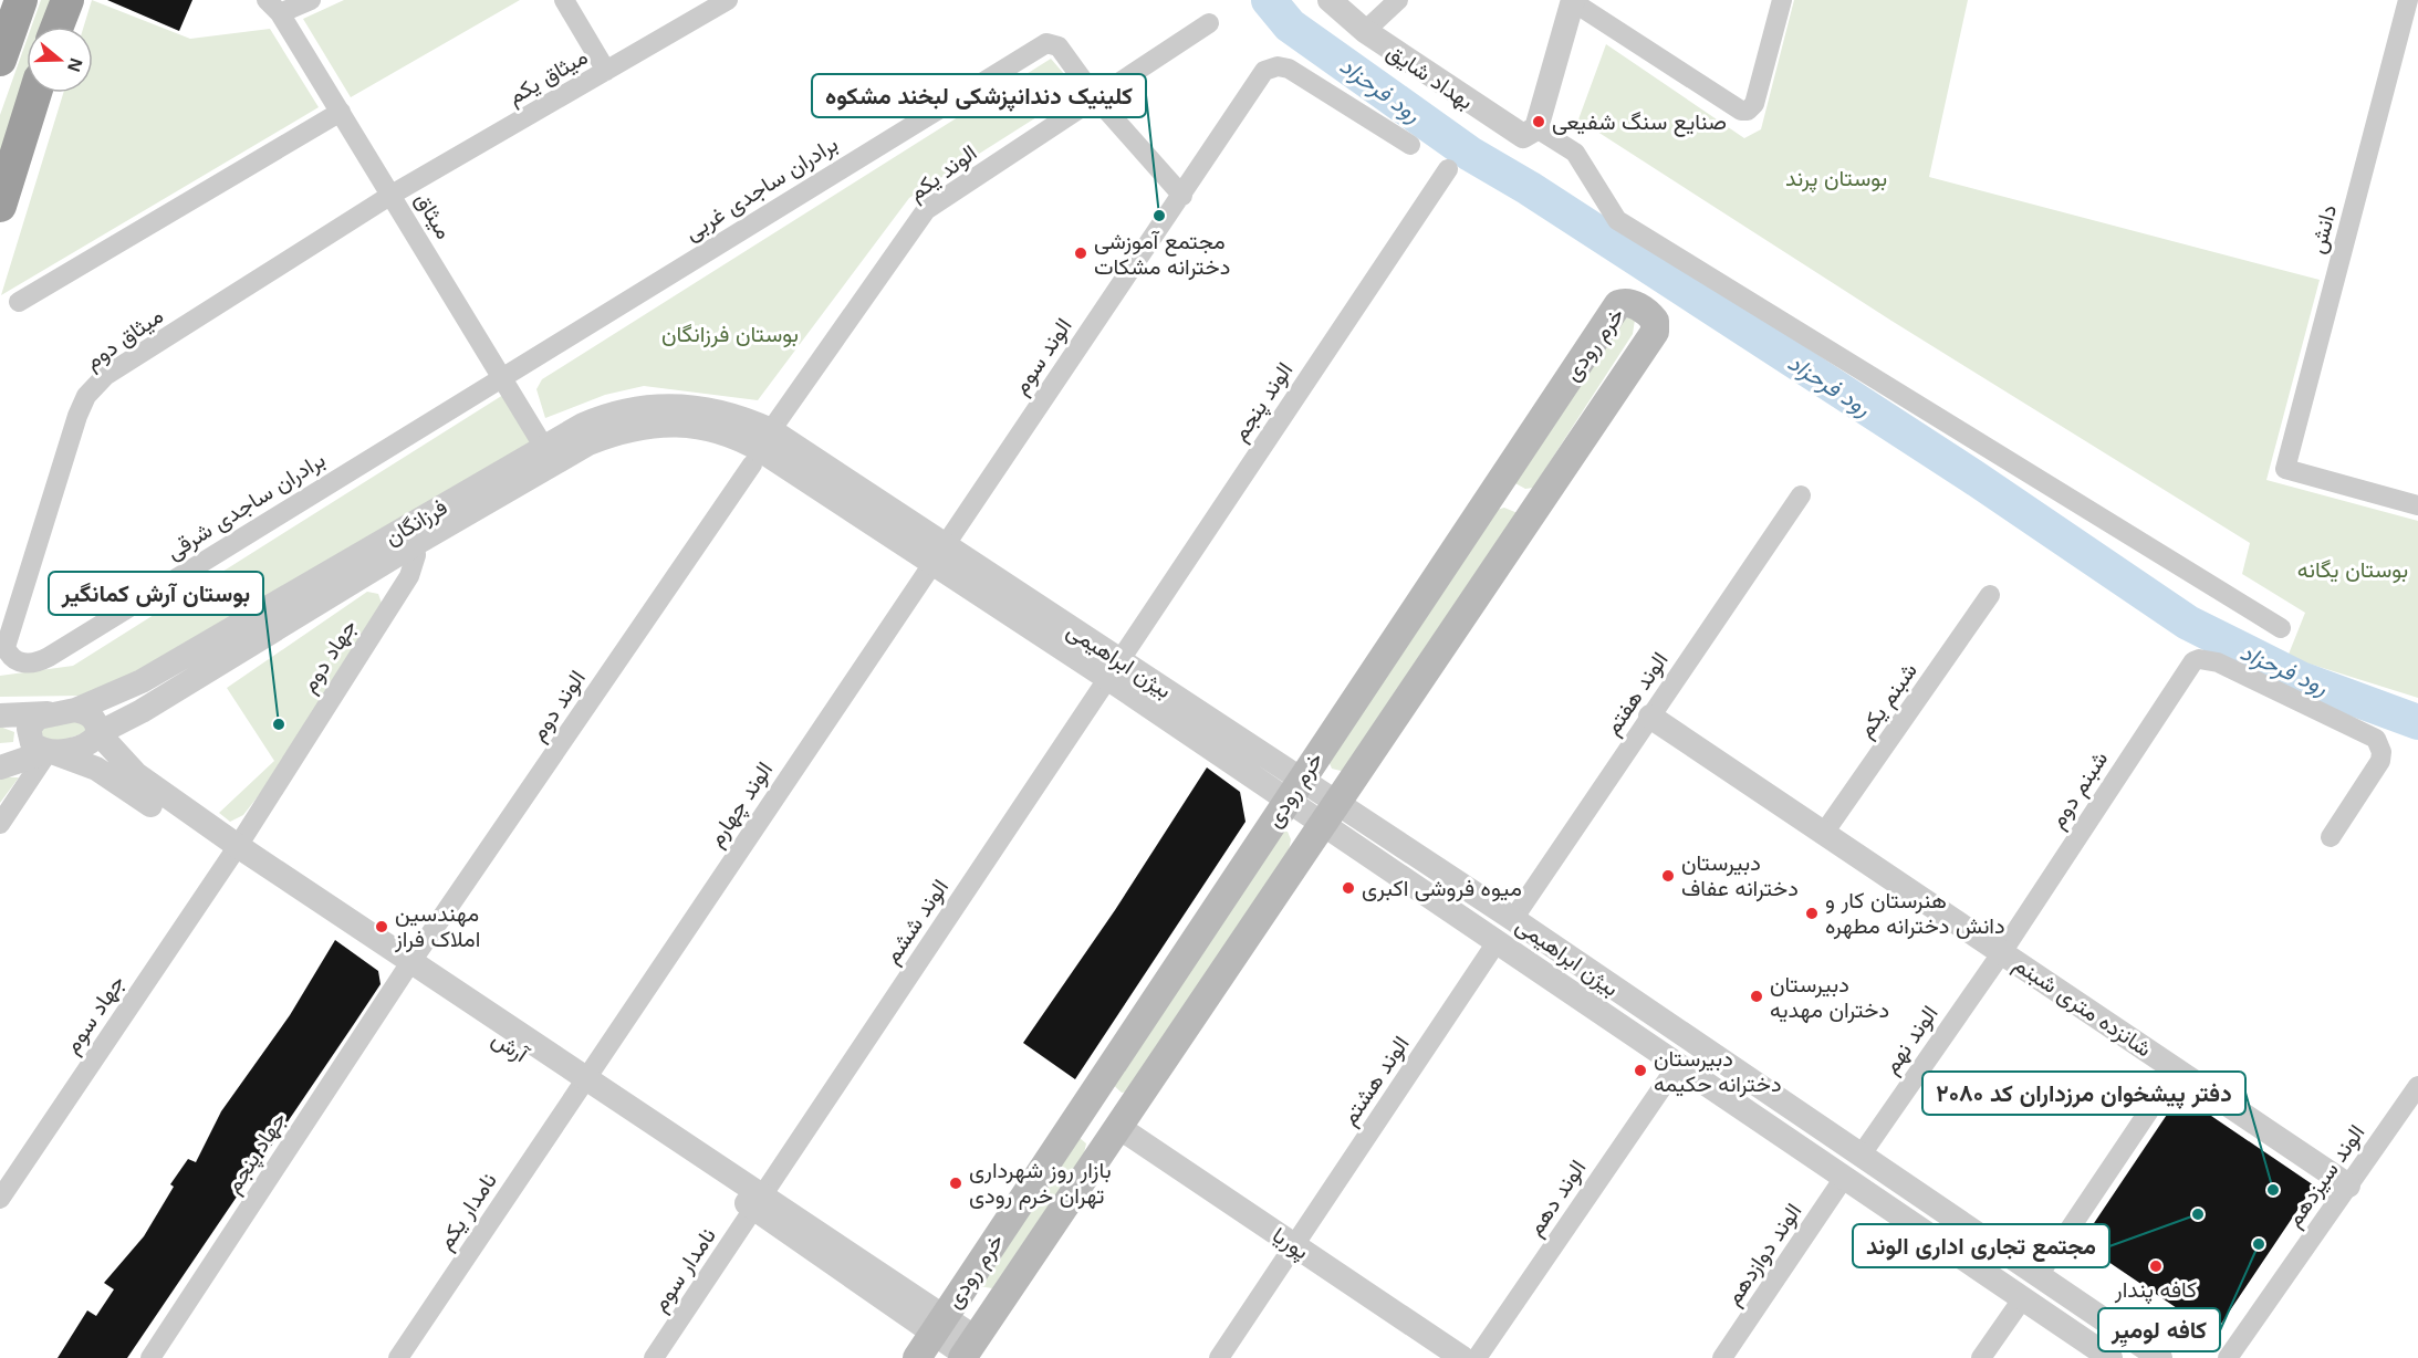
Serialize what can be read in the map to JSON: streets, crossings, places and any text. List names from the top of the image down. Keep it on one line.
{"streets":{"main road":["خرم رودی"],"street":["میثاق یکم","بهداد شایق","الوند یکم","برادران ساجدی غربی","میثاق","دانش","میثاق دوم","الوند سوم","الوند پنجم","برادران ساجدی شرقی","فرزانگان","جهاد دوم","بیژن ابراهیمی","الوند هفتم","شبنم یکم","الوند دوم","شبنم دوم","الوند چهارم","الوند ششم","شانزده متری شبنم","جهاد سوم","الوند نهم","آرش","الوند هشتم","جهاد پنجم","الوند سیزدهم","الوند دهم","نامدار یکم","پوریا","الوند دوازدهم","نامدار سوم"]},"crossings":[["میثاق یکم","میثاق"],["میثاق یکم","میثاق دوم"],["الوند یکم","برادران ساجدی غربی"],["الوند یکم","فرزانگان"],["الوند یکم","بیژن ابراهیمی"],["الوند یکم","الوند دوم"],["برادران ساجدی غربی","میثاق"],["برادران ساجدی غربی","برادران ساجدی شرقی"],["میثاق","میثاق دوم"],["میثاق","برادران ساجدی شرقی"],["میثاق","فرزانگان"],["میثاق دوم","برادران ساجدی شرقی"],["خرم رودی","بیژن ابراهیمی"],["خرم رودی","آرش"],["خرم رودی","پوریا"],["الوند سوم","بیژن ابراهیمی"],["الوند سوم","الوند چهارم"],["الوند پنجم","بیژن ابراهیمی"],["الوند پنجم","الوند ششم"],["فرزانگان","جهاد دوم"],["فرزانگان","بیژن ابراهیمی"],["فرزانگان","الوند دوم"],["فرزانگان","آرش"],["جهاد دوم","جهاد سوم"],["جهاد دوم","آرش"],["بیژن ابراهیمی","الوند هفتم"],["بیژن ابراهیمی","الوند دوم"],["بیژن ابراهیمی","الوند چهارم"],["بیژن ابراهیمی","الوند ششم"],["بیژن ابراهیمی","الوند نهم"],["بیژن ابراهیمی","الوند هشتم"],["بیژن ابراهیمی","الوند دهم"],["بیژن ابراهیمی","الوند دوازدهم"],["الوند هفتم","شانزده متری شبنم"],["شبنم یکم","شانزده متری شبنم"],["الوند دوم","آرش"],["الوند دوم","جهاد پنجم"],["شبنم دوم","شانزده متری شبنم"],["شبنم دوم","الوند نهم"],["الوند چهارم","آرش"],["الوند چهارم","نامدار یکم"],["الوند ششم","آرش"],["الوند ششم","نامدار سوم"],["شانزده متری شبنم","الوند نهم"],["شانزده متری شبنم","الوند سیزدهم"],["جهاد سوم","آرش"],["آرش","جهاد پنجم"],["آرش","نامدار یکم"],["آرش","نامدار سوم"],["الوند هشتم","پوریا"]],"water":["رود فرحزاد"],"parks":["بوستان پرند","بوستان فرزانگان","بوستان یگانه"],"places":["صنایع سنگ شفیعی","کلینیک دندانپزشکی لبخند مشکوه","مجتمع آموزشی دخترانه مشکات","بوستان آرش کمانگیر","دبیرستان دخترانه عفاف","میوه فروشی اکبری","هنرستان کار و دانش دخترانه مطهره","مهندسین املاک فراز","دبیرستان دختران مهدیه","دبیرستان دخترانه حکیمه","بازار روز شهرداری تهران خرم رودی","دفتر پیشخوان مرزداران کد ۲۰۸۰","مجتمع تجاری اداری الوند","کافه لومیِر","کافه پندار"],"north":"right"}
